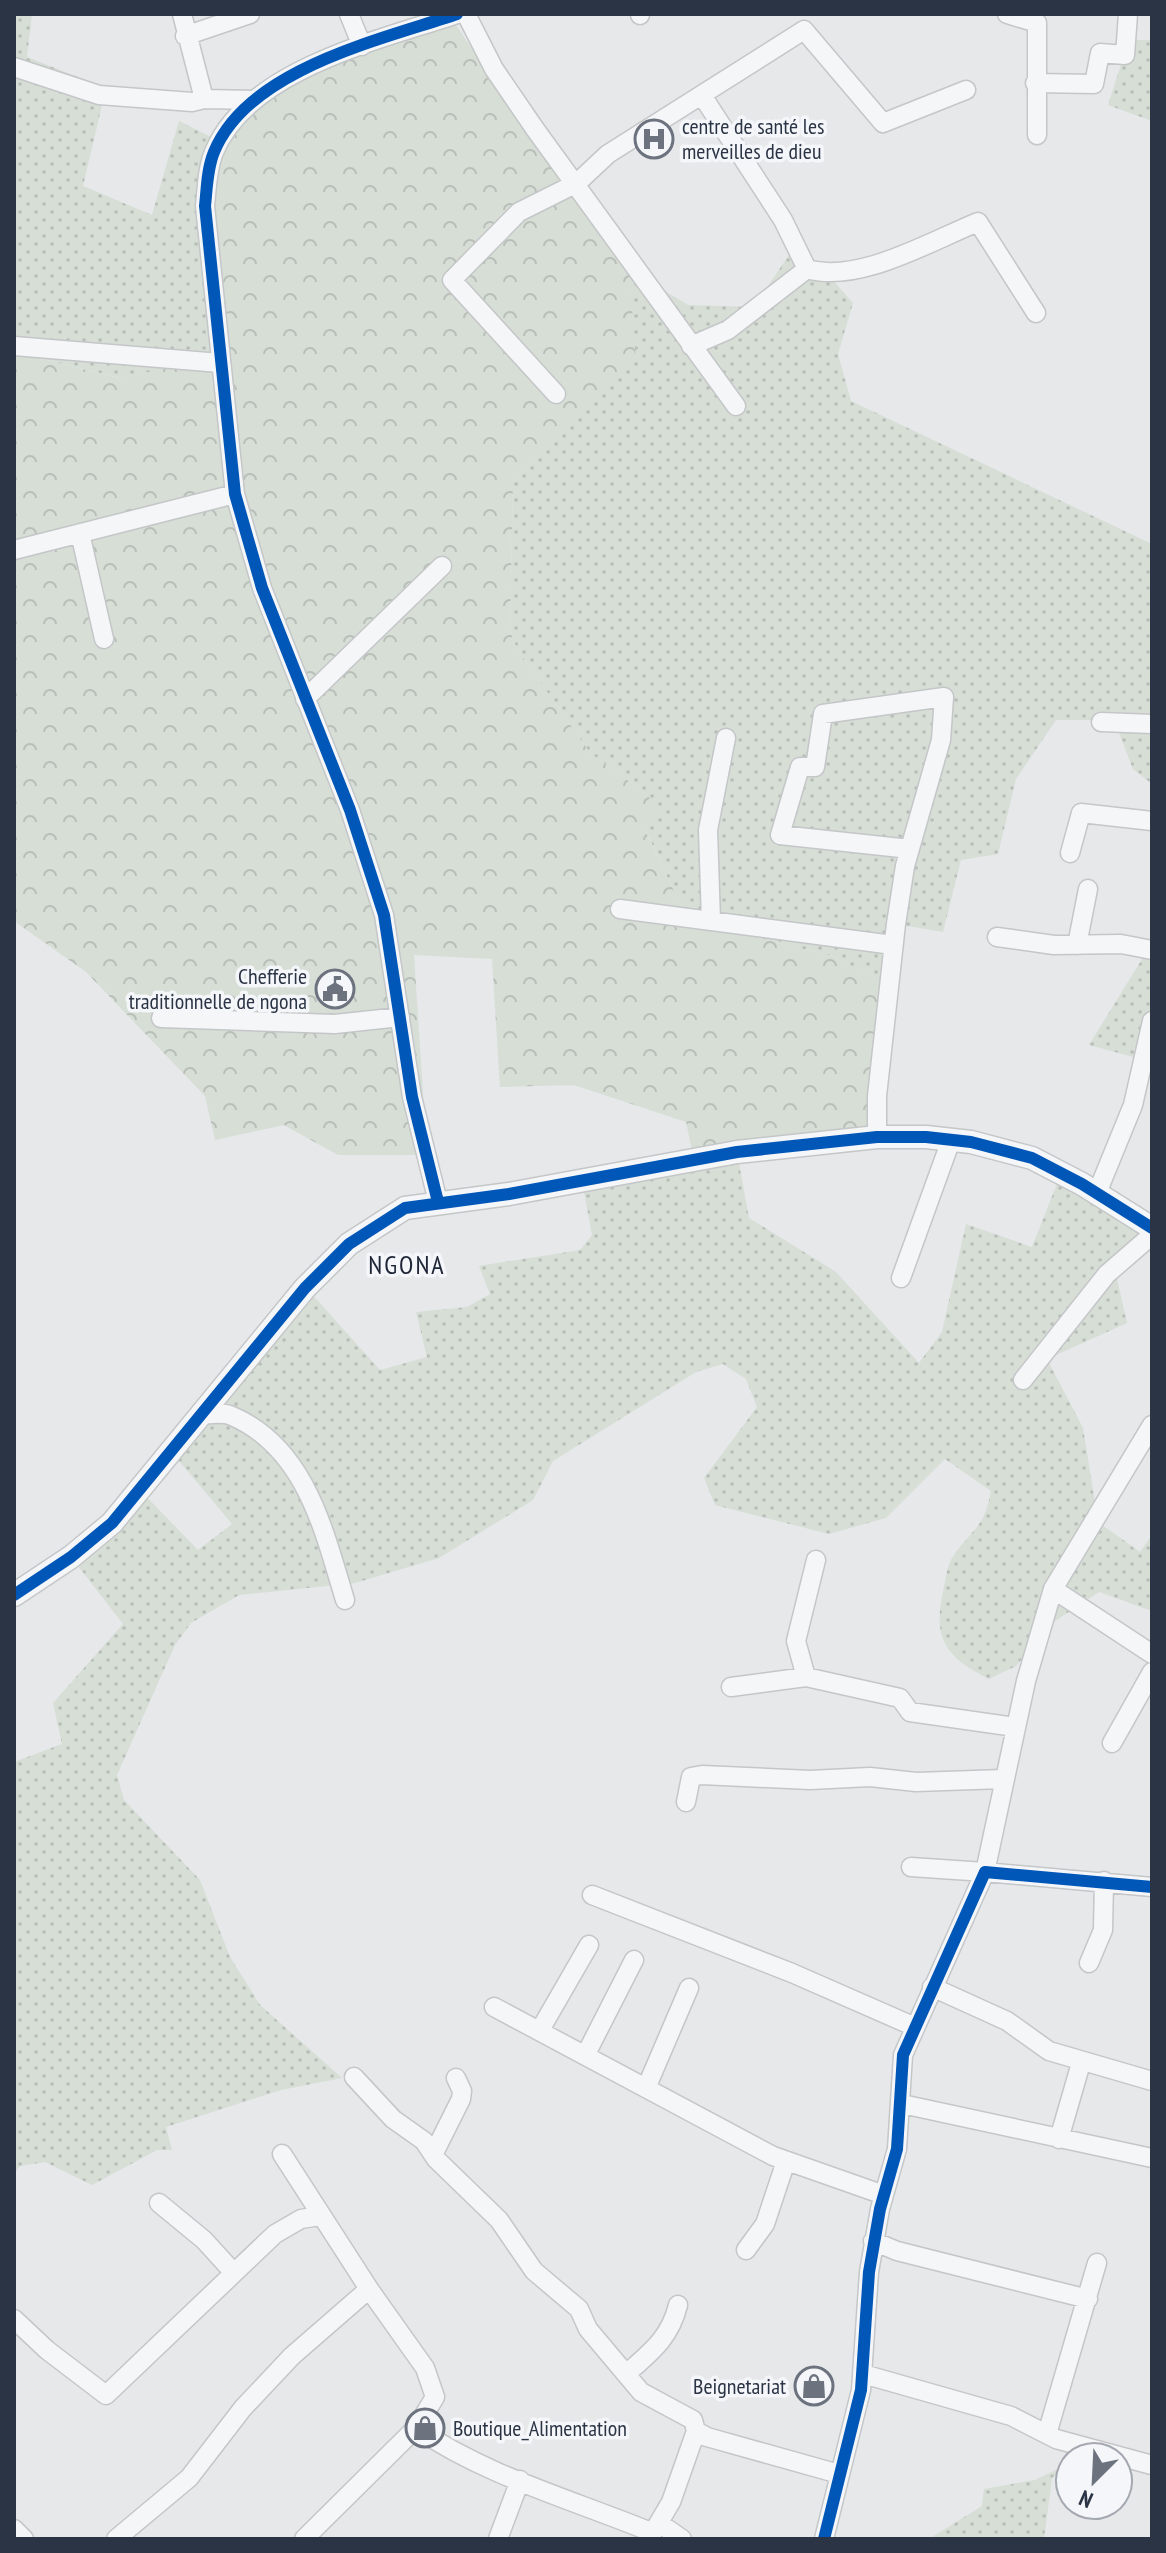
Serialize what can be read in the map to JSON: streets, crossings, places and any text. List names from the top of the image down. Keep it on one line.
{"districts":["NGONA"],"places":{"hospital":["centre de santé les merveilles de dieu"],"public building":["Chefferie traditionnelle de ngona"],"shop":["Beignetariat","Boutique_Alimentation"]},"north":"bottom left"}
